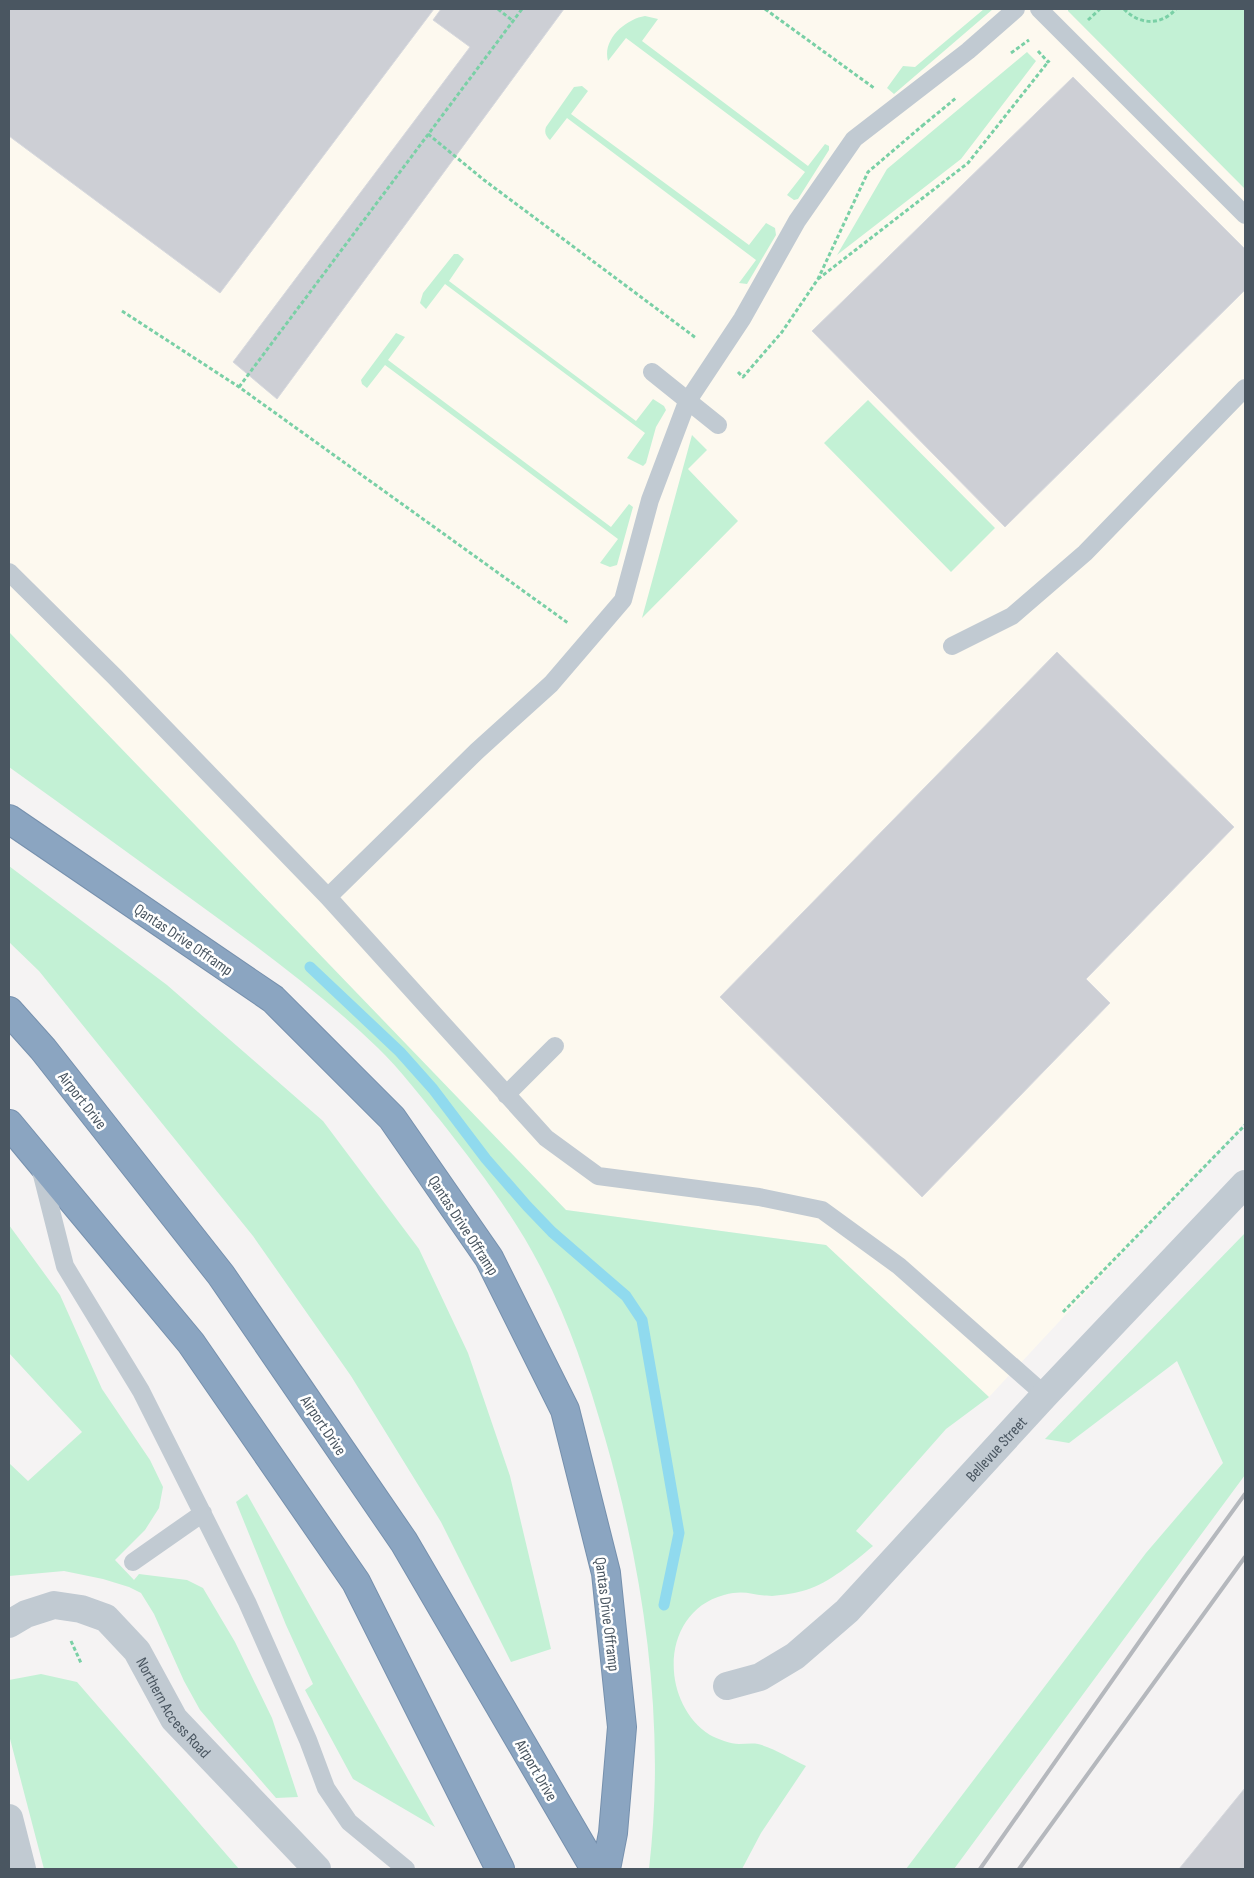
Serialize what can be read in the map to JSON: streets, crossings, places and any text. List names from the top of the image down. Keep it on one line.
{"streets":{"highway":["Qantas Drive Offramp","Airport Drive"],"street":["Bellevue Street","Northern Access Road"]}}
